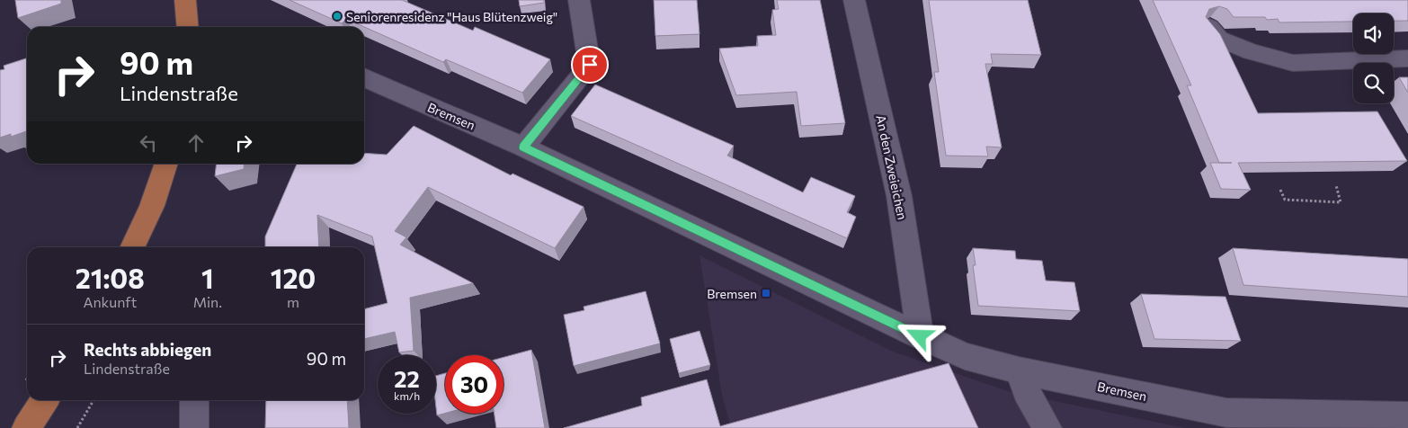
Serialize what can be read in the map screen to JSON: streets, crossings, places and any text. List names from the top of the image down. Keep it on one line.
{"streets":{"street":["Bremsen","An den Zweieichen"]},"crossings":[["Bremsen","An den Zweieichen"]],"places":{"other":["Seniorenresidenz \"Haus Blütenzweig\""],"transit":["Bremsen"]},"page":{"turn":["90 m","Lindenstraße"],"eta":["21:08","Ankunft","1","Min.","120","m"],"list":[{"name":"Rechts abbiegen","note":"Lindenstraße","value":"90 m"}],"speed":"22 km/h","limit":"30"}}
